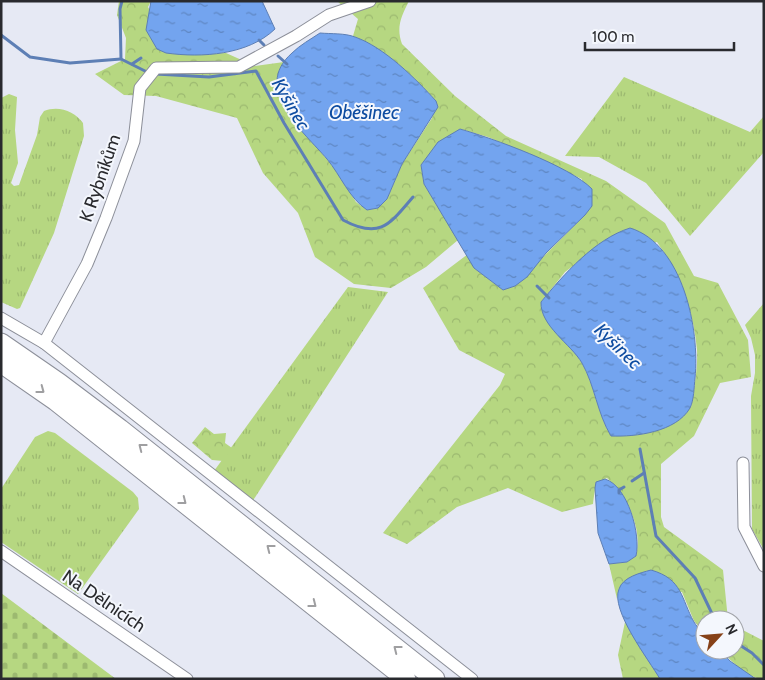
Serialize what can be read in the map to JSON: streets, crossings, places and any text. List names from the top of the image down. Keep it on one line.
{"streets":{"street":["K Rybníkům","Na Dělnicích"]},"water":["Kyšinec","Oběšinec"],"scale_bar":"100 m","north":"top right"}
